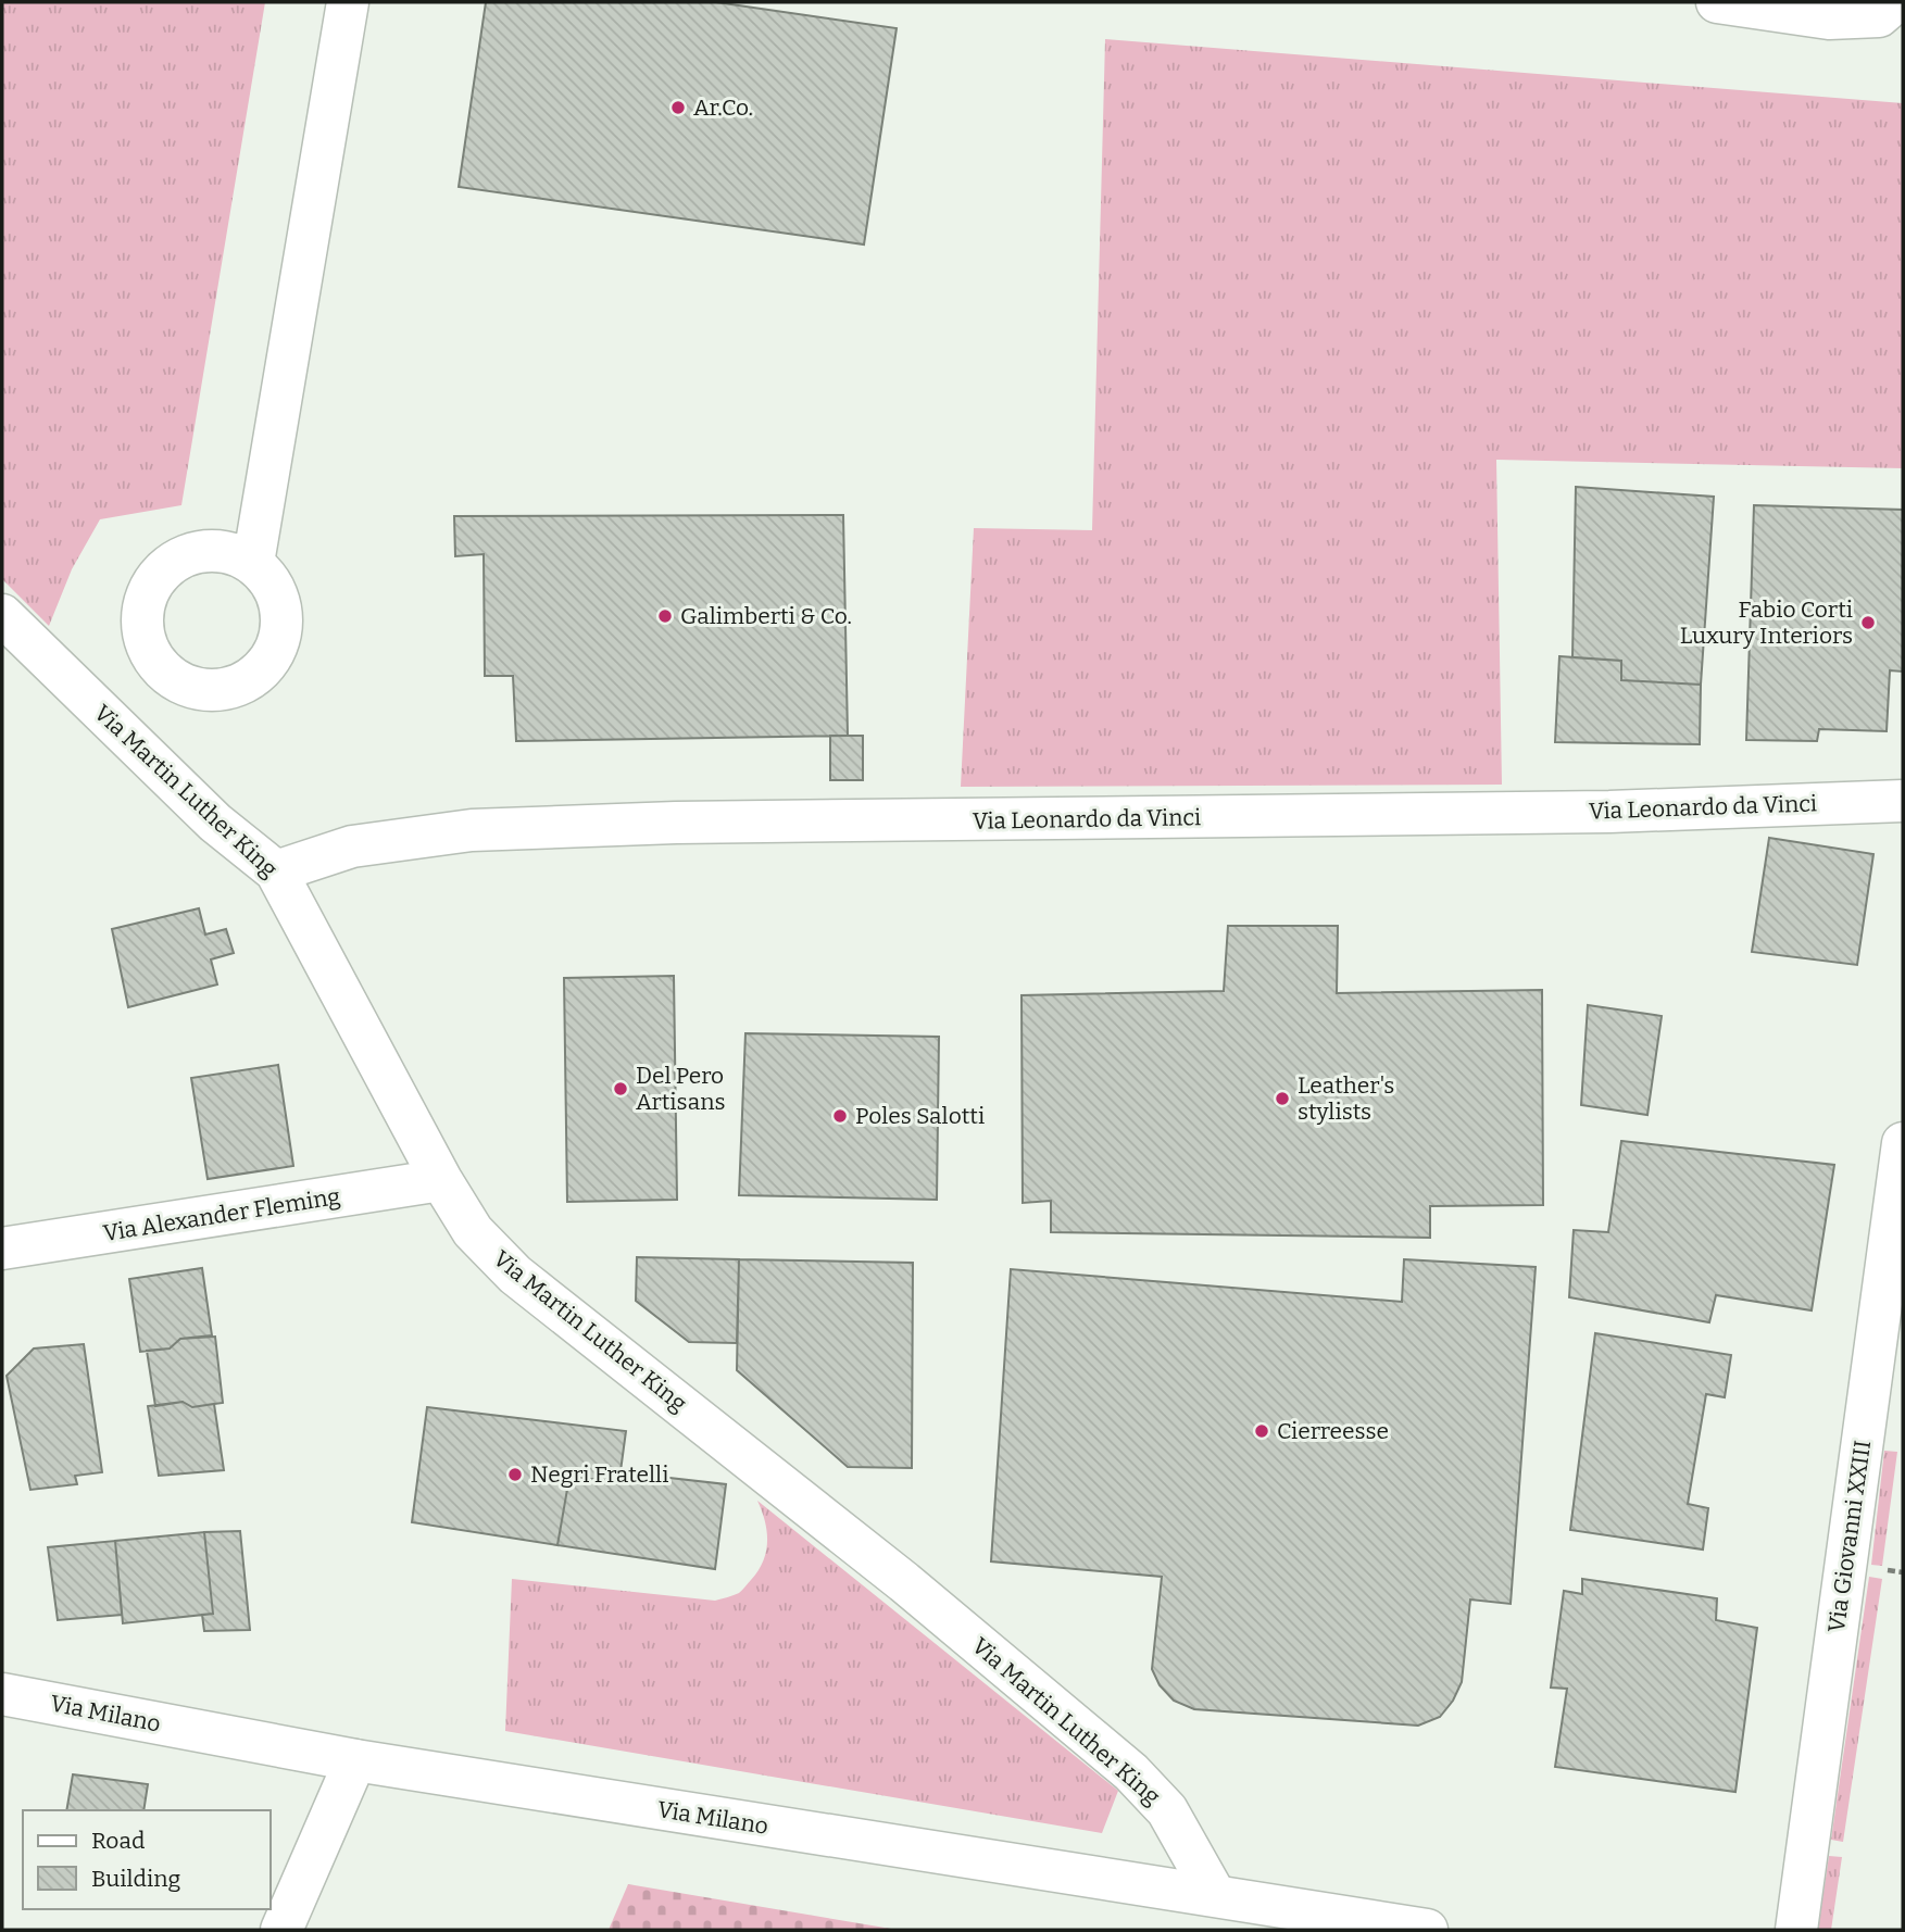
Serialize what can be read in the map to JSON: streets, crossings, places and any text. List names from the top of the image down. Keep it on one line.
{"streets":{"street":["Via Martin Luther King","Via Leonardo da Vinci","Via Alexander Fleming","Via Giovanni XXIII","Via Milano"]},"crossings":[["Via Martin Luther King","Via Leonardo da Vinci"],["Via Martin Luther King","Via Alexander Fleming"],["Via Martin Luther King","Via Milano"]],"places":["Ar.Co.","Galimberti & Co.","Fabio Corti Luxury Interiors","Del Pero Artisans","Leather's stylists","Poles Salotti","Cierreesse","Negri Fratelli"],"legend":["Road","Building"]}
